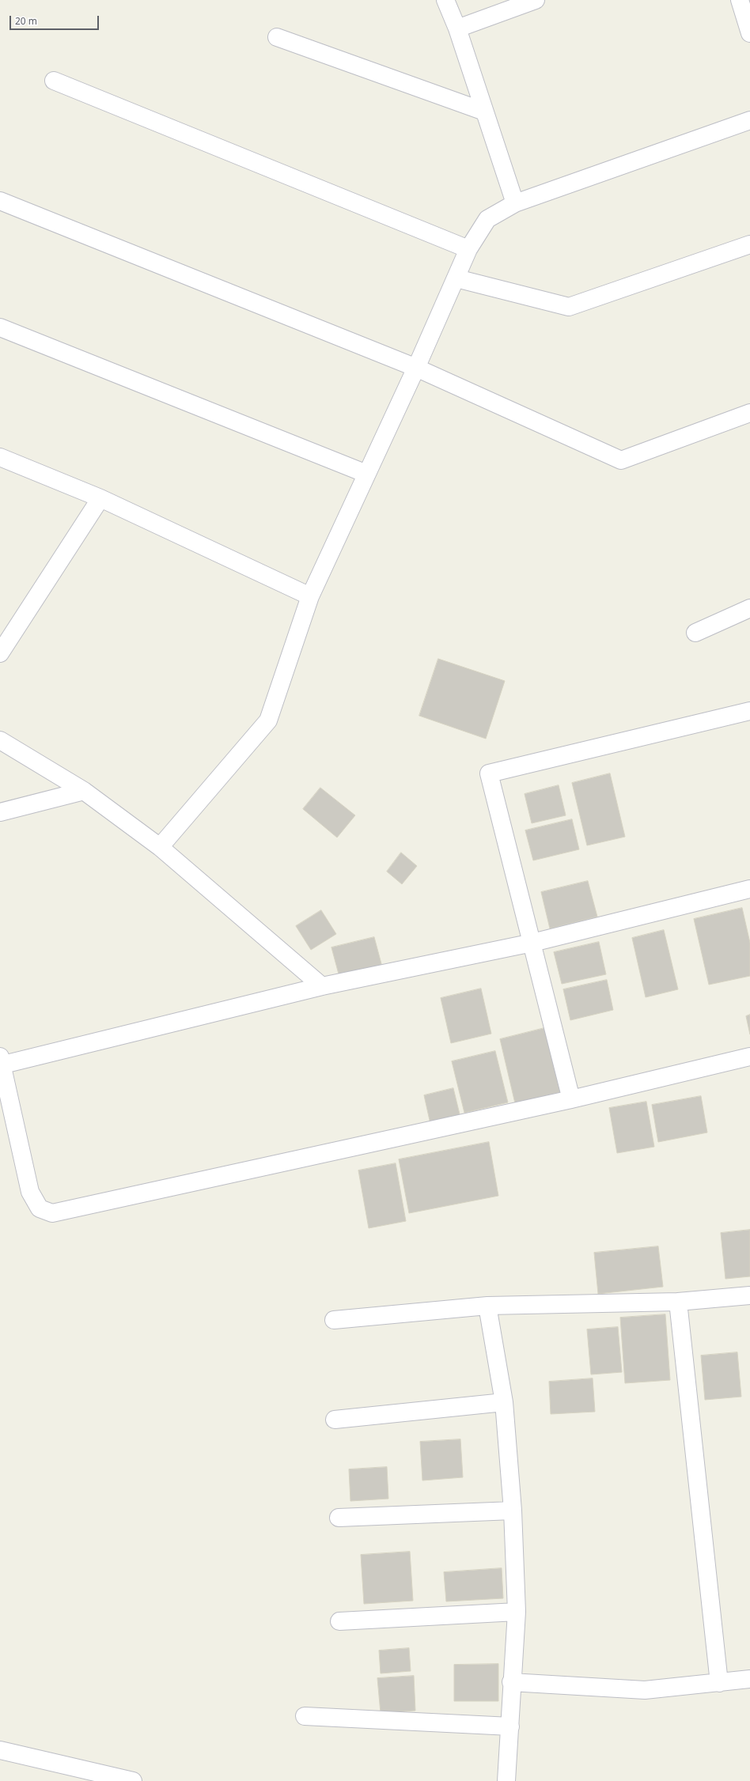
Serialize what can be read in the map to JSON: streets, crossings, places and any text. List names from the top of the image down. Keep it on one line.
{"scale_bar":"20 m"}
